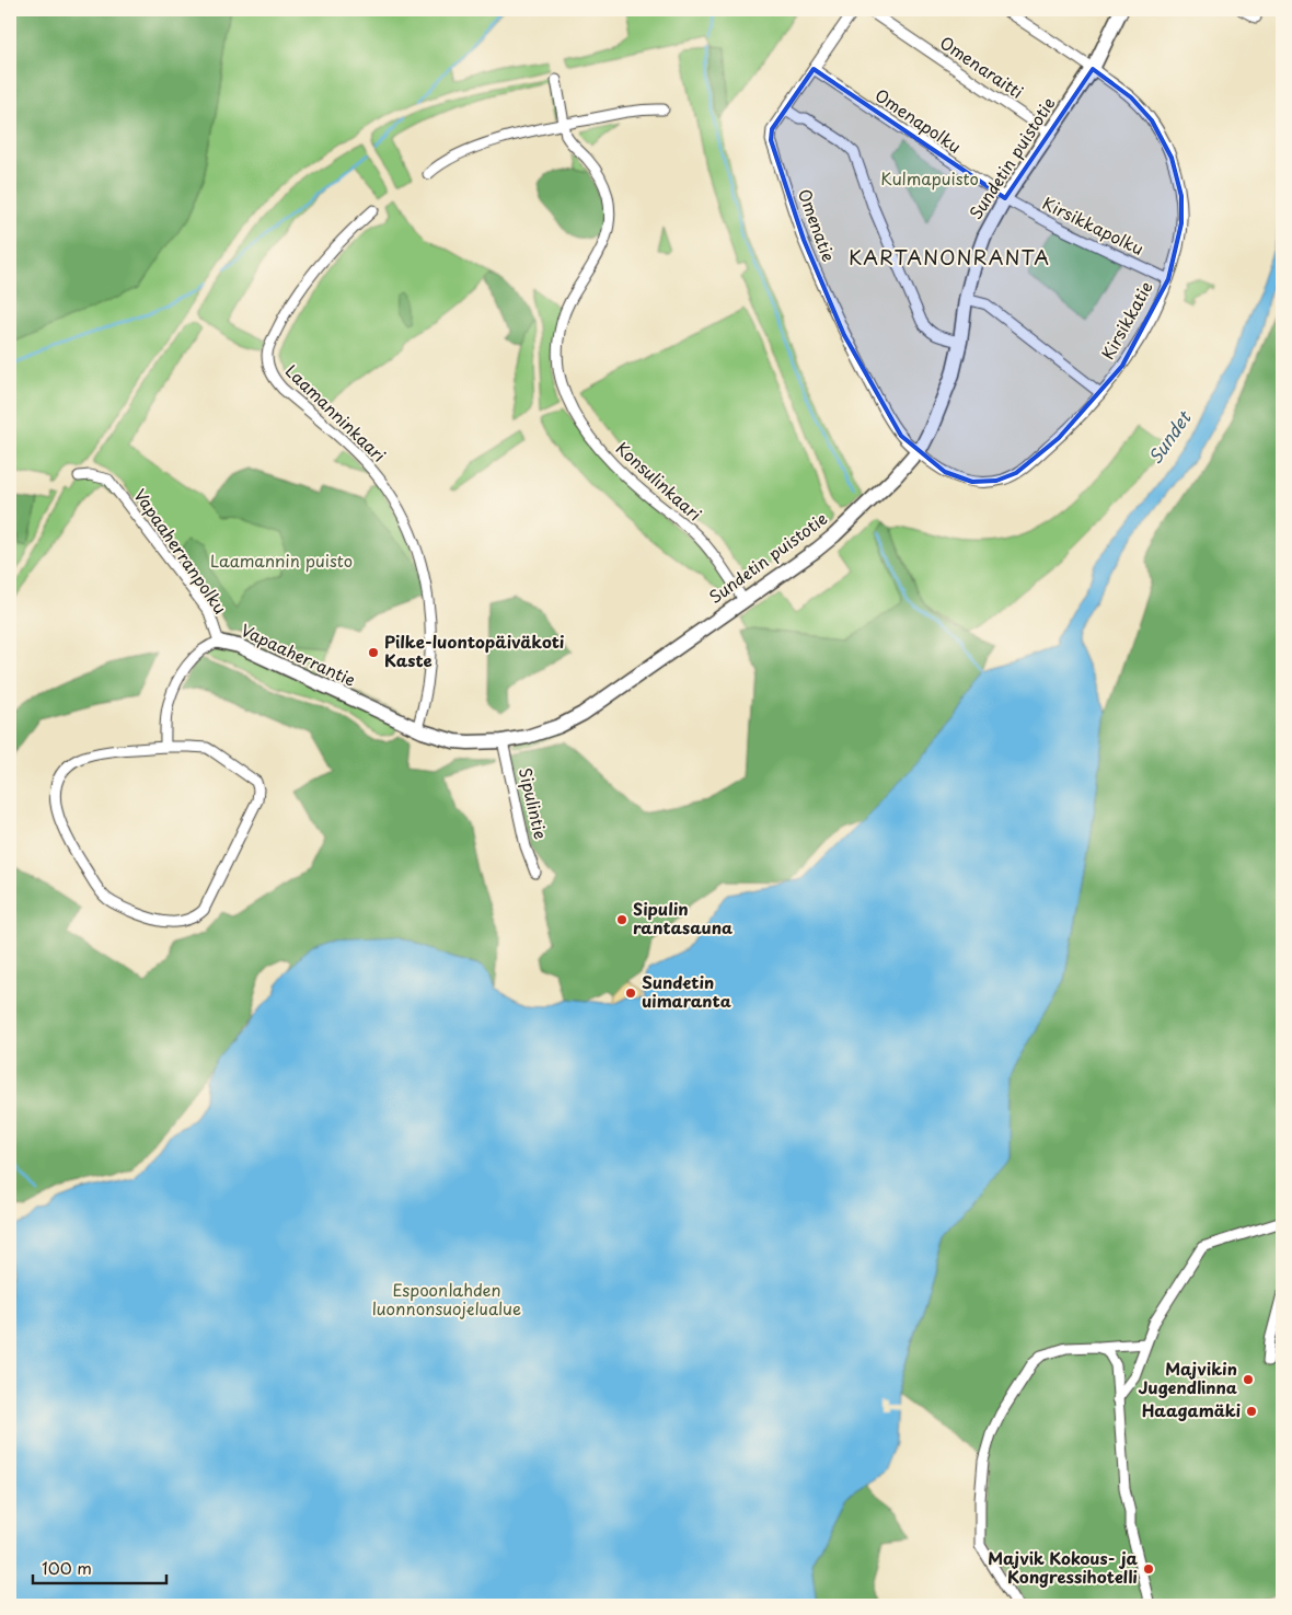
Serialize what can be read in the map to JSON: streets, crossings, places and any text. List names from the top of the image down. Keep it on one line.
{"streets":{"street":["Omenaraitti","Omenapolku","Sundetin puistotie","Omenatie","Kirsikkapolku","Kirsikkatie","Laamanninkaari","Konsulinkaari","Vapaaherranpolku","Vapaaherrantie","Sipulintie"]},"crossings":[["Omenaraitti","Sundetin puistotie"],["Omenapolku","Sundetin puistotie"],["Omenapolku","Omenatie"],["Omenapolku","Kirsikkapolku"],["Sundetin puistotie","Omenatie"],["Sundetin puistotie","Kirsikkapolku"],["Sundetin puistotie","Kirsikkatie"],["Sundetin puistotie","Laamanninkaari"],["Sundetin puistotie","Konsulinkaari"],["Sundetin puistotie","Vapaaherrantie"],["Sundetin puistotie","Sipulintie"],["Omenatie","Kirsikkatie"],["Kirsikkapolku","Kirsikkatie"],["Laamanninkaari","Vapaaherrantie"],["Vapaaherranpolku","Vapaaherrantie"]],"districts":["KARTANONRANTA"],"water":["Sundet"],"parks":["Kulmapuisto","Laamannin puisto","Espoonlahden luonnonsuojelualue"],"places":["Pilke-luontopäiväkoti Kaste","Sipulin rantasauna","Sundetin uimaranta","Majvikin Jugendlinna","Haagamäki","Majvik Kokous- ja Kongressihotelli"],"scale_bar":"100 m"}
